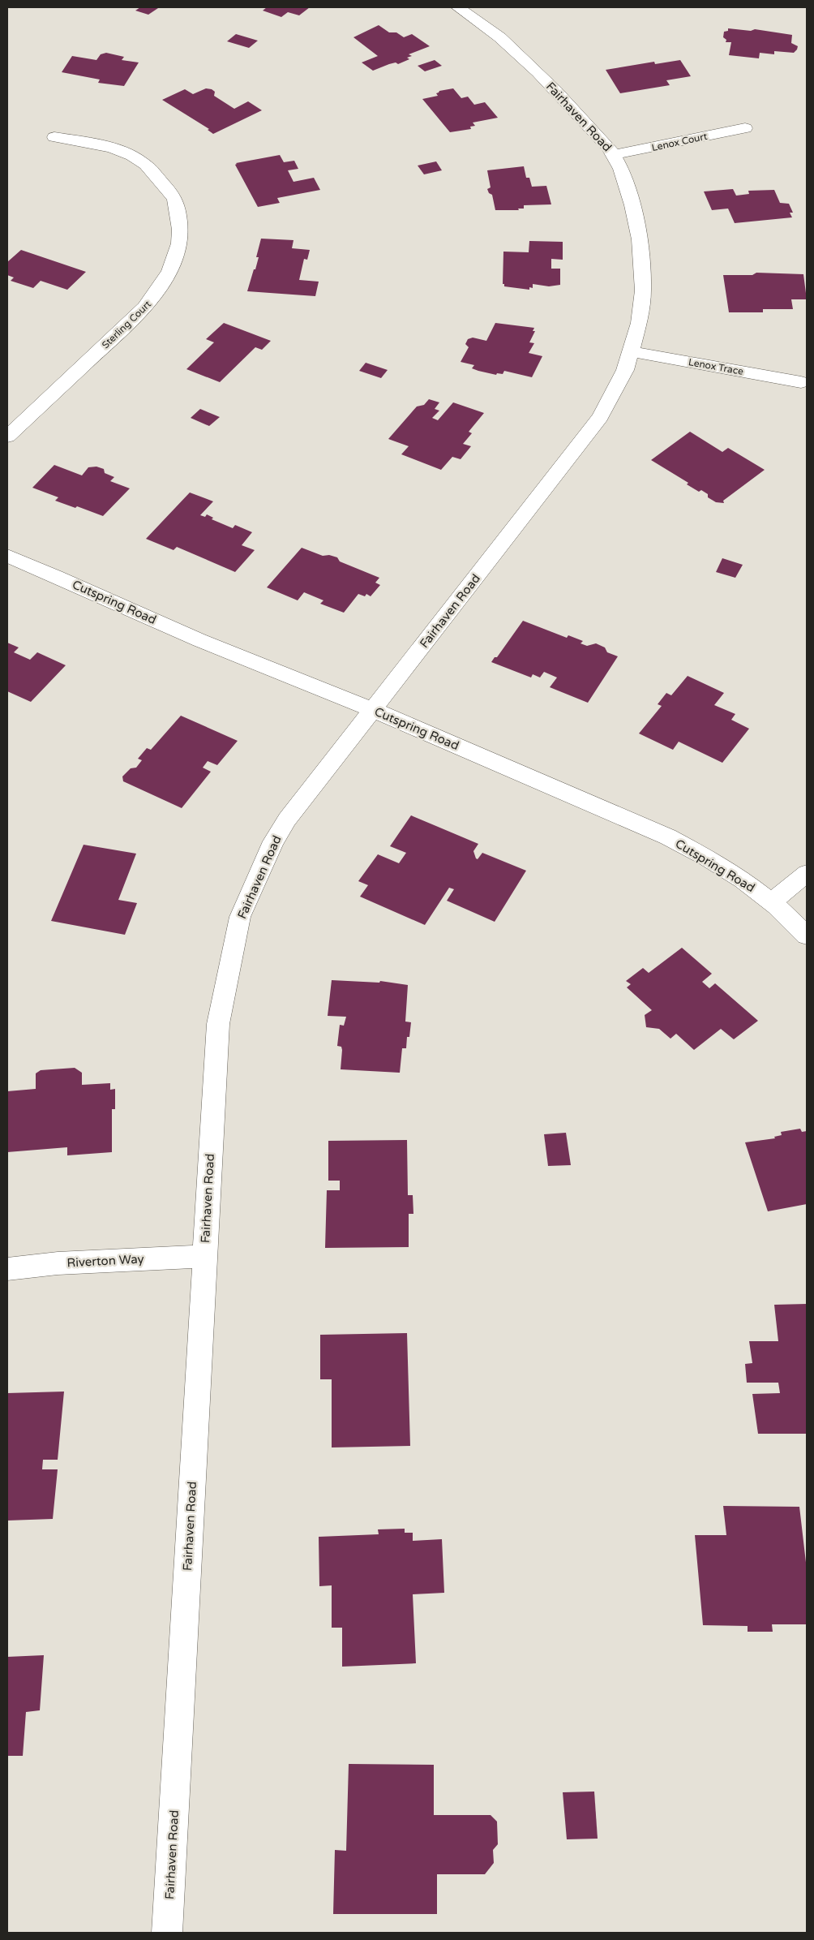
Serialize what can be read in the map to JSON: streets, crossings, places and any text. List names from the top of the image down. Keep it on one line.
{"streets":{"street":["Fairhaven Road","Lenox Court","Sterling Court","Lenox Trace","Cutspring Road","Riverton Way"]},"crossings":[["Fairhaven Road","Lenox Court"],["Fairhaven Road","Lenox Trace"],["Fairhaven Road","Cutspring Road"],["Fairhaven Road","Riverton Way"]]}
